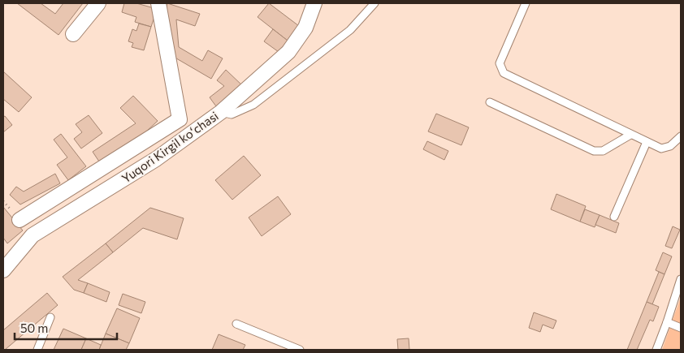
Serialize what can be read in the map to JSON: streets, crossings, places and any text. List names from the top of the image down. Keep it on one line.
{"streets":{"street":["Yuqori Kirgil koʻchasi"]},"scale_bar":"50 m"}
